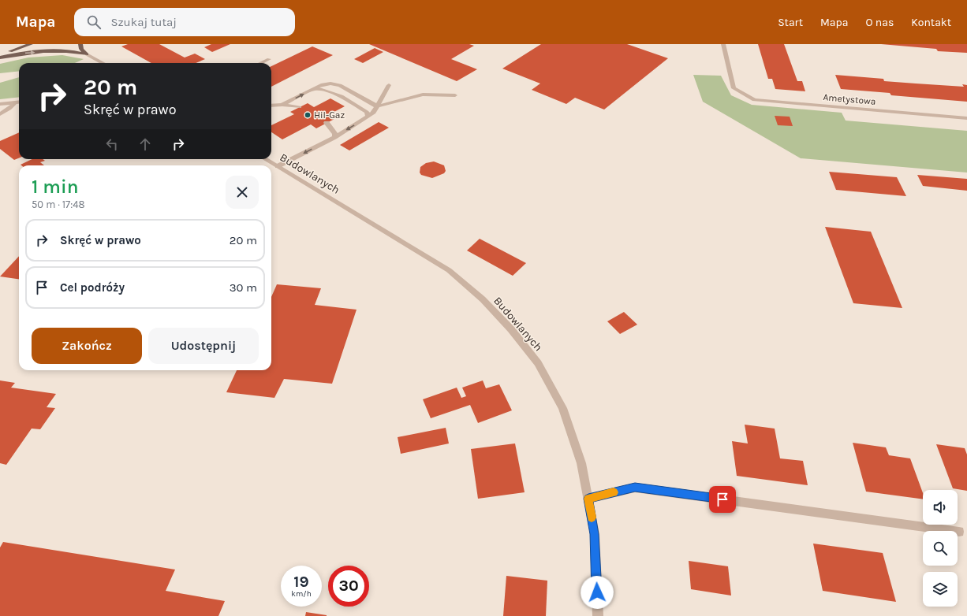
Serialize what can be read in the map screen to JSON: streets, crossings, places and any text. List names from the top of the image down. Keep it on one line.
{"streets":{"street":["Ametystowa","Budowlanych"]},"places":["Hil-Gaz"],"page":{"header":"Mapa","search":"Szukaj tutaj","nav":["Start","Mapa","O nas","Kontakt"],"turn":["20 m","Skręć w prawo"],"heading":["1 min","50 m · 17:48"],"list":[{"name":"Skręć w prawo","value":"20 m"},{"name":"Cel podróży","value":"30 m"}],"buttons":["Zakończ","Udostępnij"],"speed":"19 km/h","limit":"30"}}
